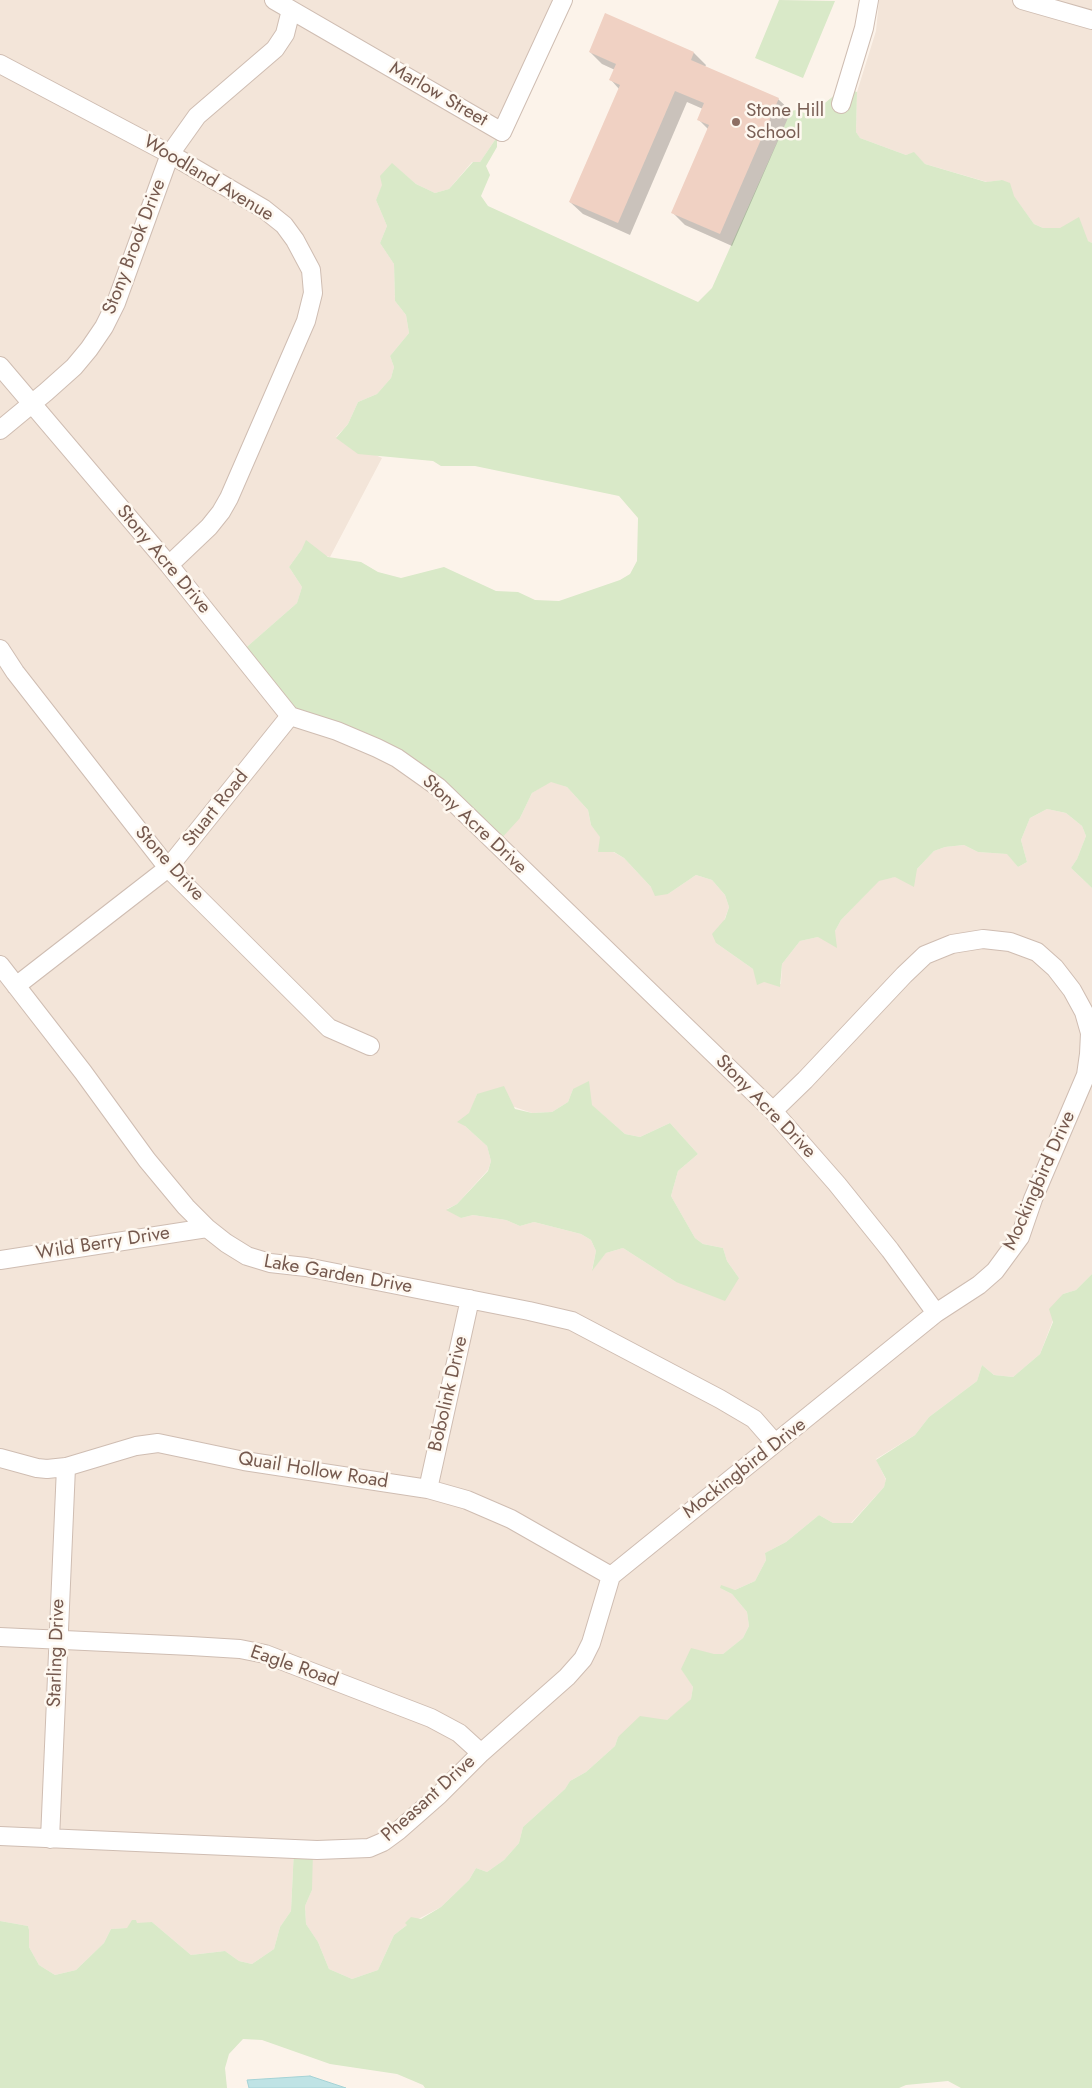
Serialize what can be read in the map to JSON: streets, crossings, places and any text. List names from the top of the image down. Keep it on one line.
{"streets":{"street":["Marlow Street","Woodland Avenue","Stony Brook Drive","Stony Acre Drive","Stuart Road","Stone Drive","Mockingbird Drive","Wild Berry Drive","Lake Garden Drive","Bobolink Drive","Quail Hollow Road","Starling Drive","Eagle Road","Pheasant Drive"]},"crossings":[["Marlow Street","Stony Brook Drive"],["Woodland Avenue","Stony Brook Drive"],["Woodland Avenue","Stony Acre Drive"],["Stony Brook Drive","Stony Acre Drive"],["Stony Acre Drive","Stuart Road"],["Stony Acre Drive","Mockingbird Drive"],["Stuart Road","Stone Drive"],["Stuart Road","Lake Garden Drive"],["Mockingbird Drive","Lake Garden Drive"],["Mockingbird Drive","Quail Hollow Road"],["Mockingbird Drive","Pheasant Drive"],["Wild Berry Drive","Lake Garden Drive"],["Lake Garden Drive","Bobolink Drive"],["Bobolink Drive","Quail Hollow Road"],["Quail Hollow Road","Starling Drive"],["Quail Hollow Road","Pheasant Drive"],["Starling Drive","Eagle Road"],["Starling Drive","Pheasant Drive"],["Eagle Road","Pheasant Drive"]],"places":["Stone Hill School"]}
